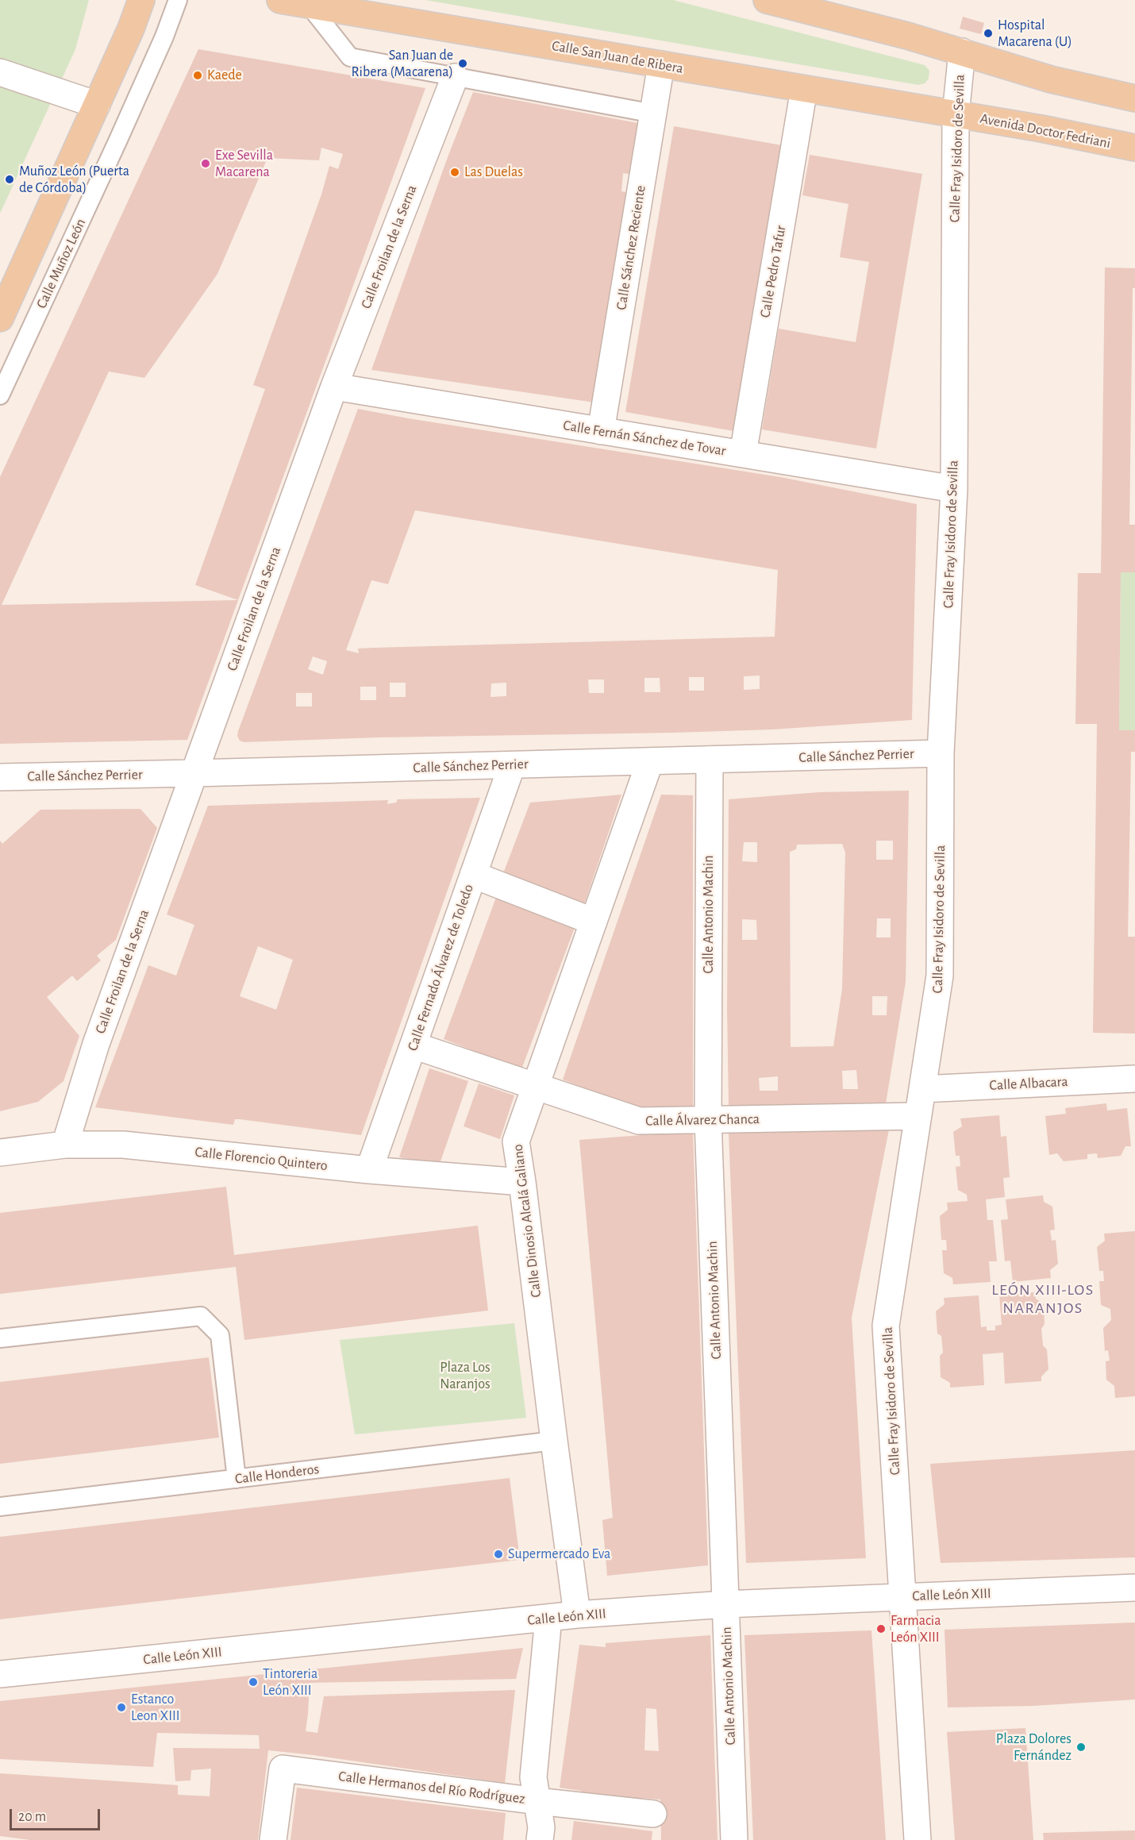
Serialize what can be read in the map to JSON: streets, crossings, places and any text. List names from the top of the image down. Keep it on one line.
{"streets":{"main road":["Calle San Juan de Ribera","Avenida Doctor Fedriani"],"street":["Calle Fray Isidoro de Sevilla","Calle Froilan de la Serna","Calle Sánchez Reciente","Calle Pedro Tafur","Calle Fernán Sánchez de Tovar","Calle Sánchez Perrier","Calle Antonio Machin","Calle Fernado Álvarez de Toledo","Calle Albacara","Calle Álvarez Chanca","Calle Florencio Quintero","Calle Dinosio Alcalá Galiano","Calle León XIII","Calle Hermanos del Río Rodríguez"],"lane":["Calle Muñoz León","Calle Honderos"]},"crossings":[["Calle San Juan de Ribera","Avenida Doctor Fedriani"],["Calle San Juan de Ribera","Calle Fray Isidoro de Sevilla"],["Calle San Juan de Ribera","Calle Sánchez Reciente"],["Calle San Juan de Ribera","Calle Pedro Tafur"],["Avenida Doctor Fedriani","Calle Fray Isidoro de Sevilla"],["Calle Fray Isidoro de Sevilla","Calle Fernán Sánchez de Tovar"],["Calle Fray Isidoro de Sevilla","Calle Sánchez Perrier"],["Calle Fray Isidoro de Sevilla","Calle Albacara"],["Calle Fray Isidoro de Sevilla","Calle Álvarez Chanca"],["Calle Fray Isidoro de Sevilla","Calle León XIII"],["Calle Froilan de la Serna","Calle Fernán Sánchez de Tovar"],["Calle Froilan de la Serna","Calle Sánchez Perrier"],["Calle Froilan de la Serna","Calle Florencio Quintero"],["Calle Sánchez Reciente","Calle Fernán Sánchez de Tovar"],["Calle Pedro Tafur","Calle Fernán Sánchez de Tovar"],["Calle Sánchez Perrier","Calle Antonio Machin"],["Calle Sánchez Perrier","Calle Fernado Álvarez de Toledo"],["Calle Sánchez Perrier","Calle Dinosio Alcalá Galiano"],["Calle Antonio Machin","Calle Álvarez Chanca"],["Calle Antonio Machin","Calle León XIII"],["Calle Fernado Álvarez de Toledo","Calle Álvarez Chanca"],["Calle Fernado Álvarez de Toledo","Calle Florencio Quintero"],["Calle Álvarez Chanca","Calle Dinosio Alcalá Galiano"],["Calle Florencio Quintero","Calle Dinosio Alcalá Galiano"],["Calle Dinosio Alcalá Galiano","Calle Honderos"],["Calle Dinosio Alcalá Galiano","Calle León XIII"]],"districts":["LEÓN XIII-LOS NARANJOS"],"parks":["Plaza Los Naranjos"],"places":["Hospital Macarena (U)","San Juan de Ribera (Macarena)","Kaede","Exe Sevilla Macarena","Las Duelas","Muñoz León (Puerta de Córdoba)","Supermercado Eva","Farmacia León XIII","Tintoreria León XIII","Estanco Leon XIII","Plaza Dolores Fernández"],"scale_bar":"20 m"}
